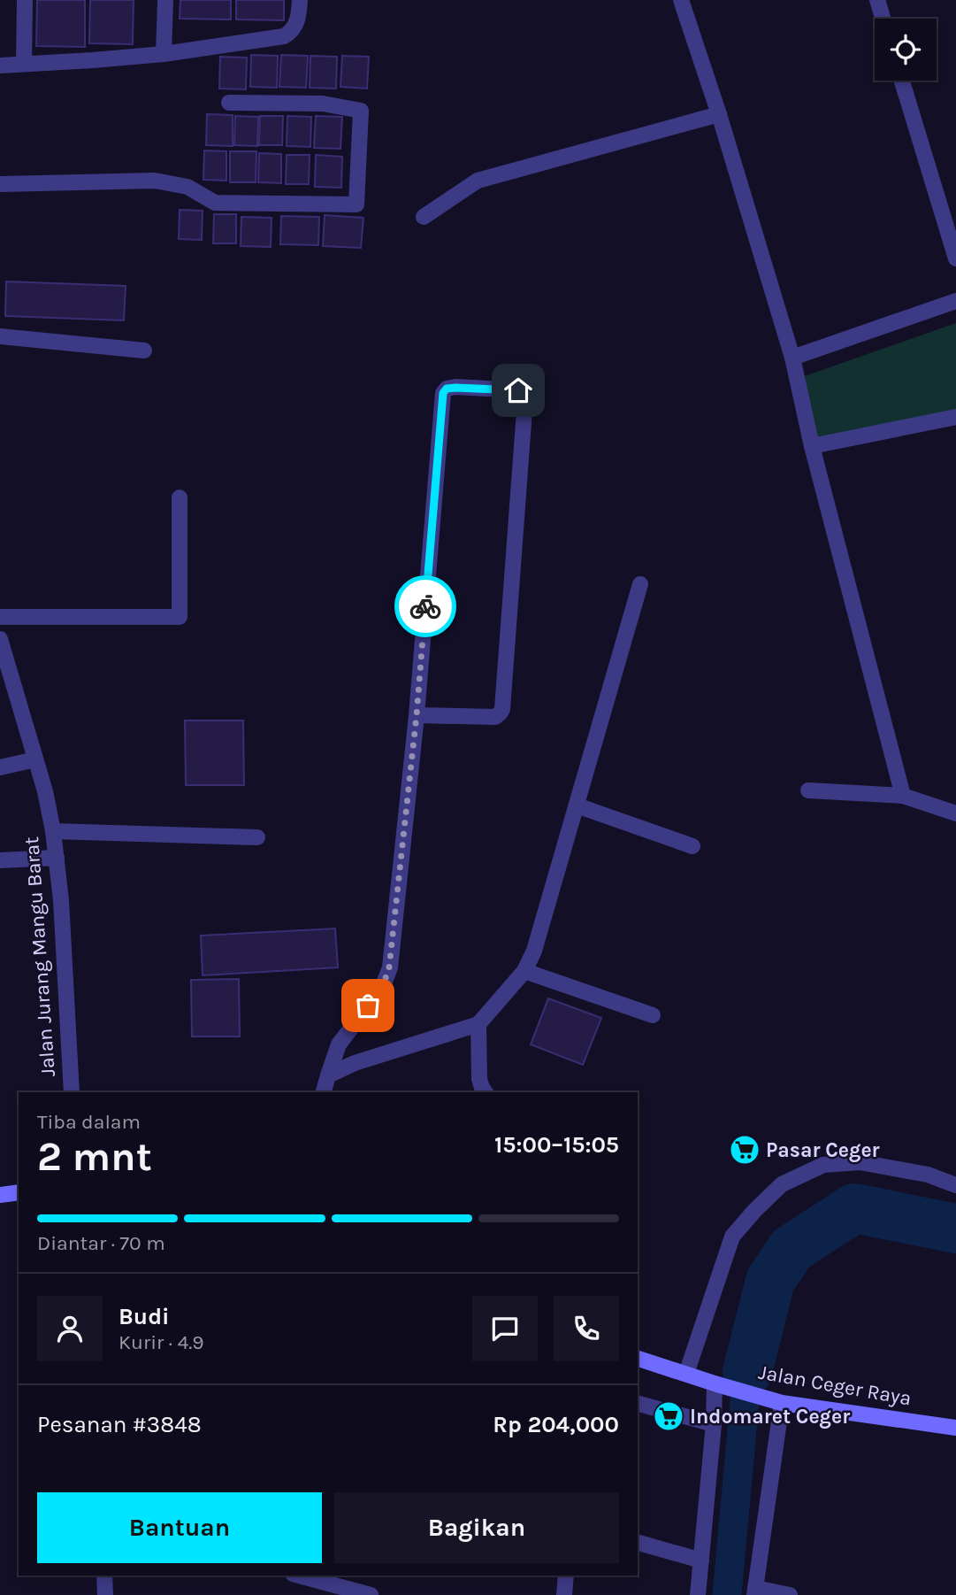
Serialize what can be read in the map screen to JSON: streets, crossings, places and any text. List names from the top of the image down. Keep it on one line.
{"streets":{"main road":["Jalan Ceger Raya"],"street":["Jalan Jurang Mangu Barat"]},"places":{"supermarket":["Pasar Ceger","Indomaret Ceger"]},"page":{"heading":["2 mnt","Tiba dalam","15:00–15:05"],"panel":["Budi","Kurir · 4.9","Pesanan #3848","Rp 204,000"],"bar":"Diantar · 70 m","buttons":["Bantuan","Bagikan"]}}
